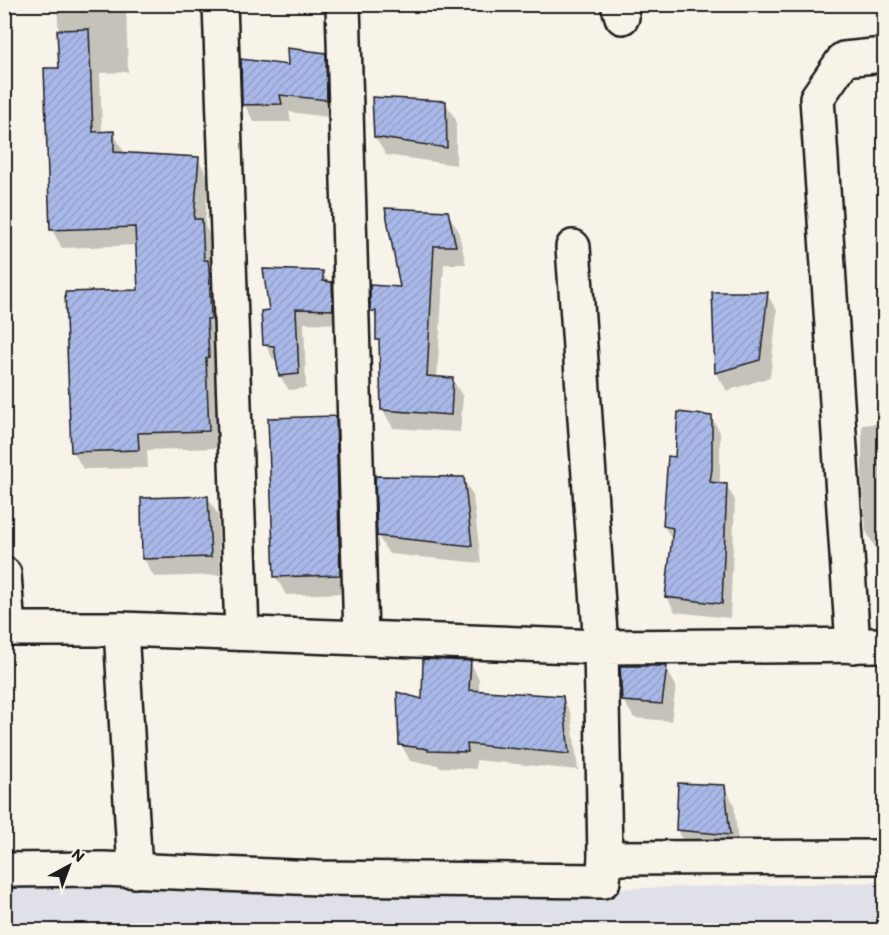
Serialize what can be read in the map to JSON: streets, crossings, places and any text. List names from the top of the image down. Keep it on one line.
{"north":"top right"}
